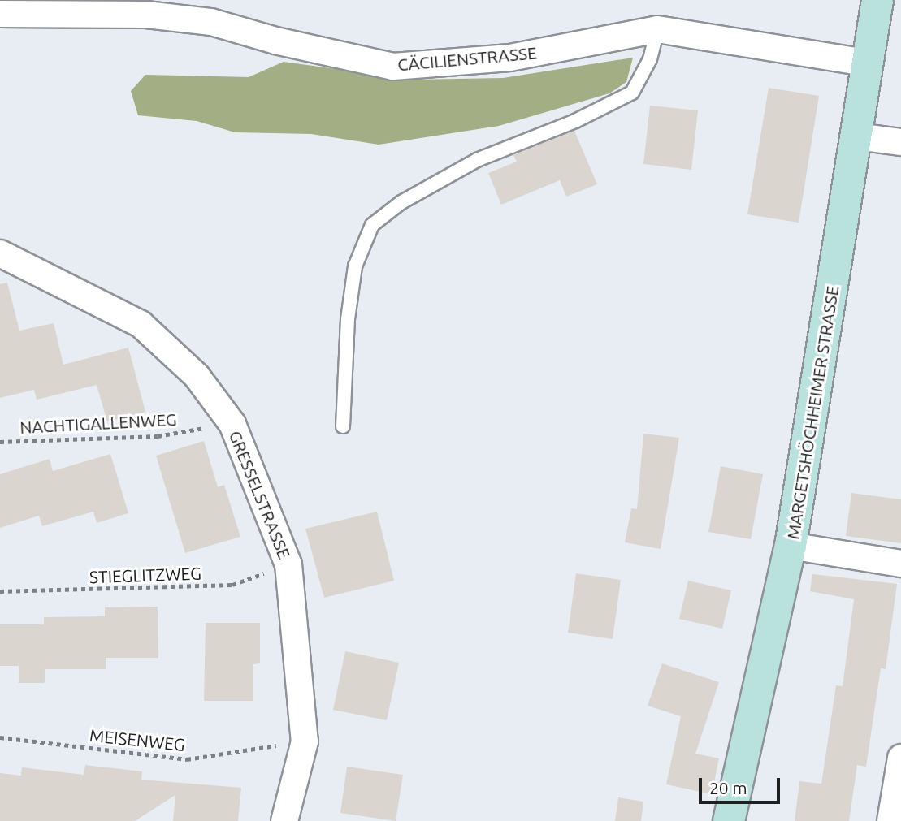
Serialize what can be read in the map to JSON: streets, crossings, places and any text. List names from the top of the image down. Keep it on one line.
{"streets":{"street":["CÄCILIENSTRASSE","MARGETSHÖCHHEIMER STRASSE","GRESSELSTRASSE"],"path":["NACHTIGALLENWEG","STIEGLITZWEG","MEISENWEG"]},"crossings":[["CÄCILIENSTRASSE","MARGETSHÖCHHEIMER STRASSE"],["NACHTIGALLENWEG","GRESSELSTRASSE"],["GRESSELSTRASSE","STIEGLITZWEG"],["GRESSELSTRASSE","MEISENWEG"]],"scale_bar":"20 m"}
